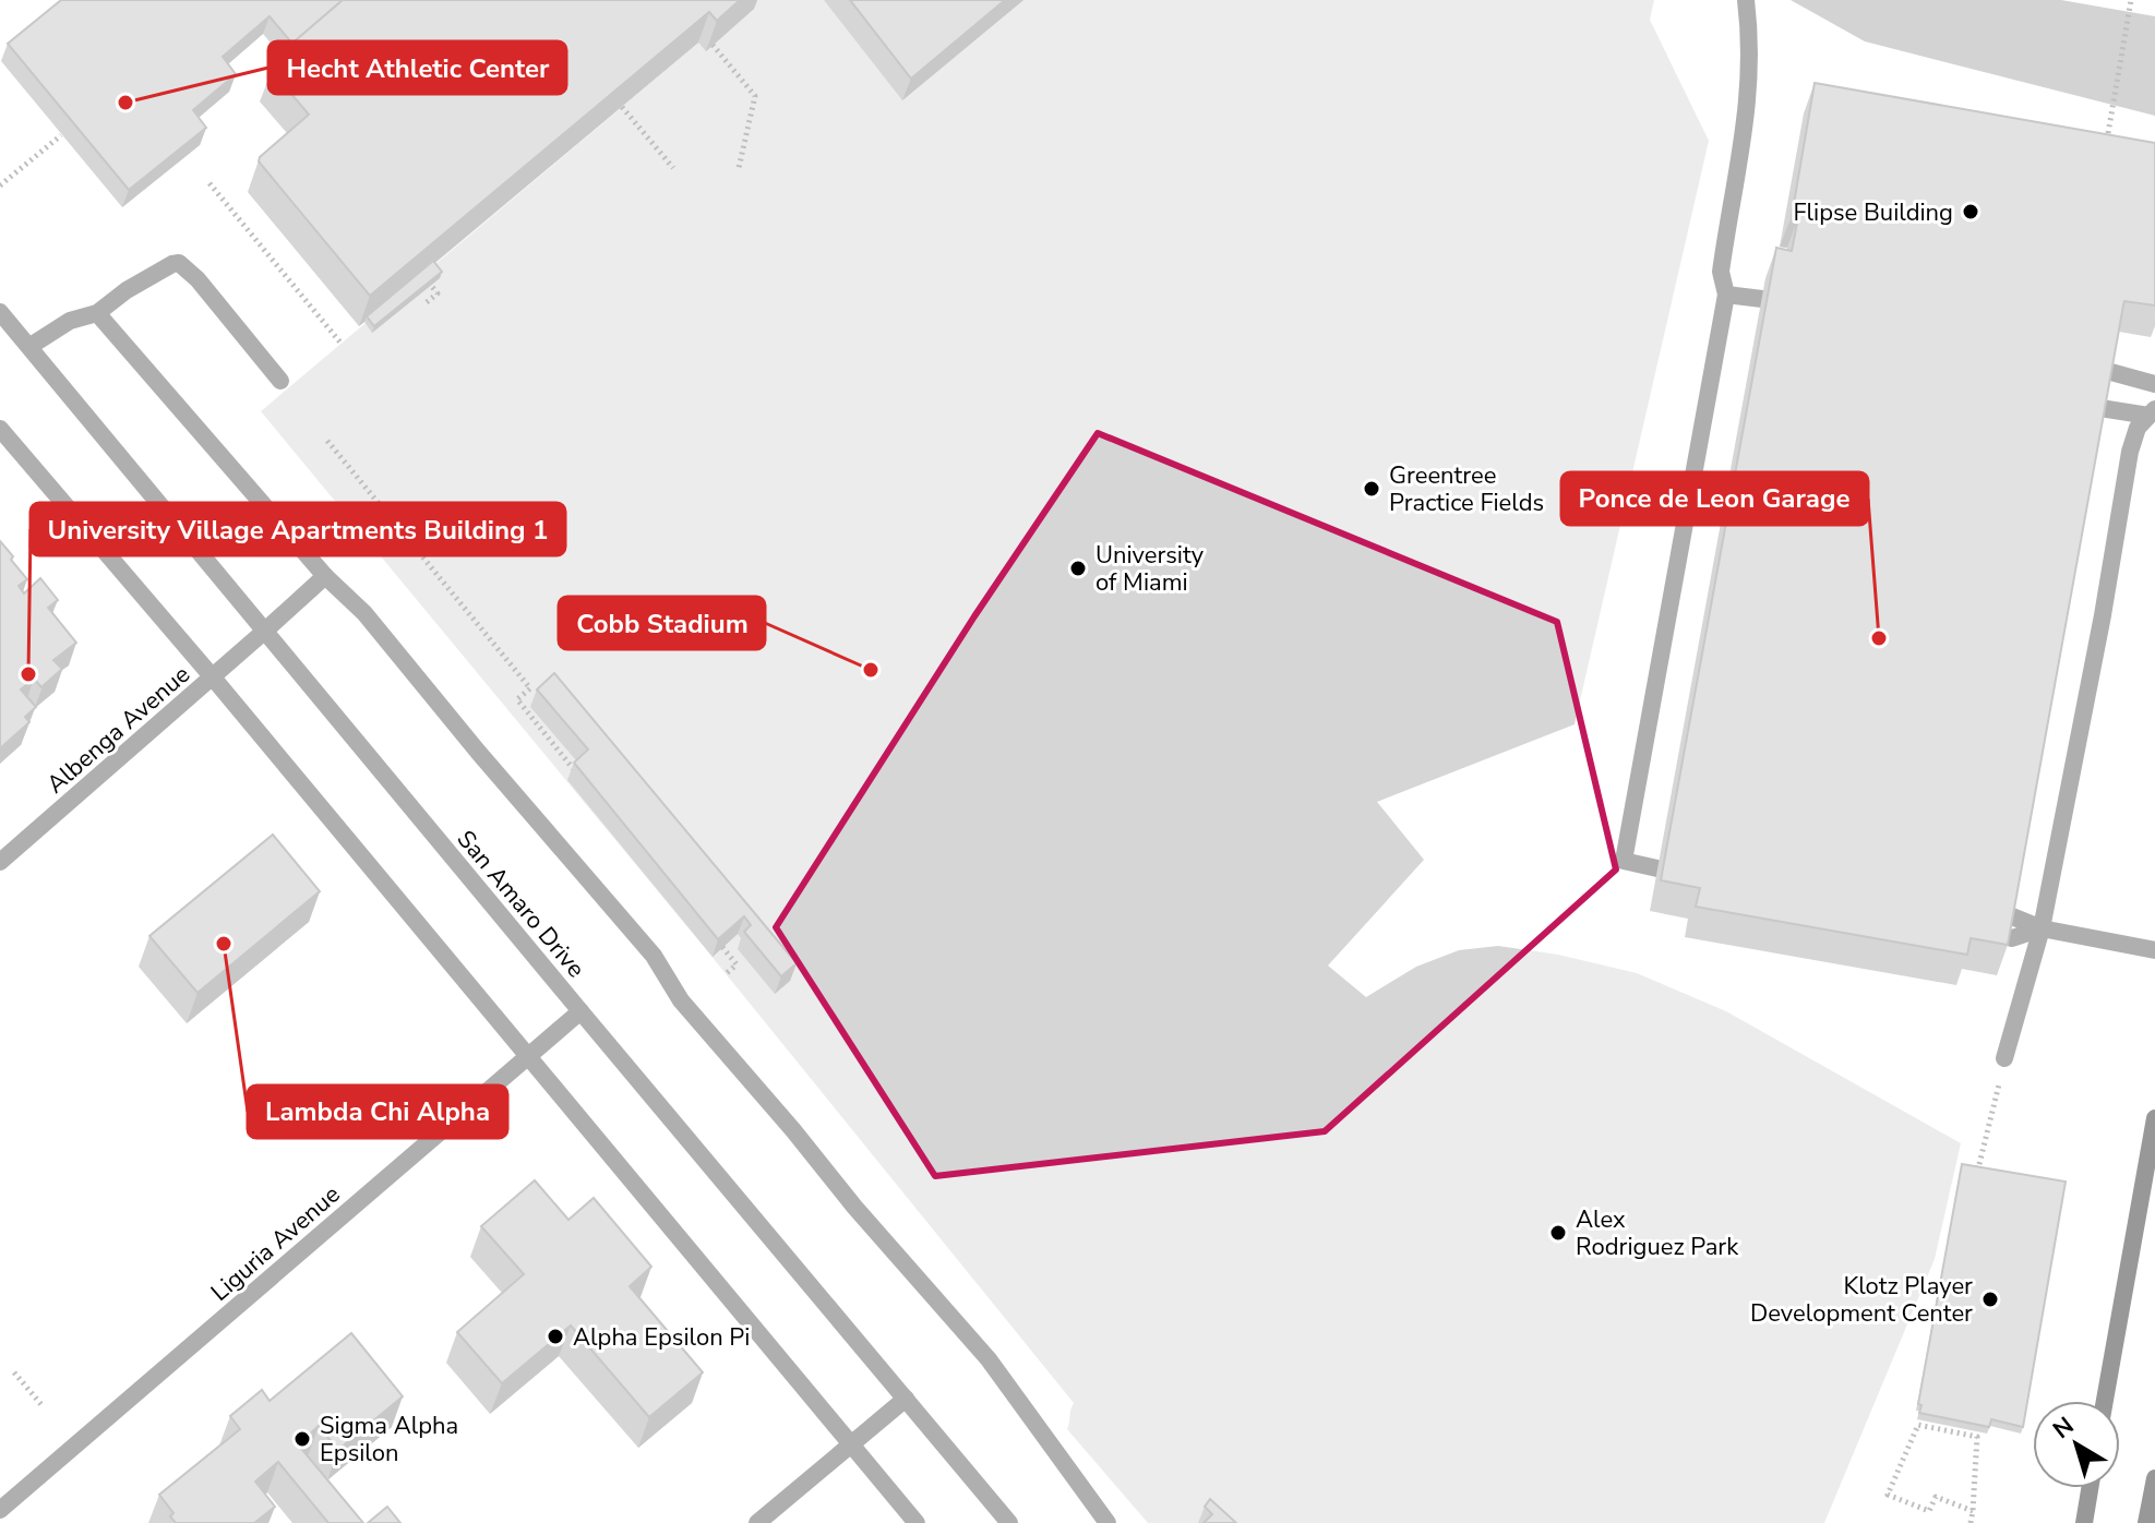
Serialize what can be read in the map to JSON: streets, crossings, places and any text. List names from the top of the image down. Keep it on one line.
{"streets":{"street":["Albenga Avenue","San Amaro Drive","Liguria Avenue"]},"crossings":[["Albenga Avenue","San Amaro Drive"],["San Amaro Drive","Liguria Avenue"]],"places":["Hecht Athletic Center","Flipse Building","Greentree Practice Fields","University of Miami","Ponce de Leon Garage","Cobb Stadium","University Village Apartments Building 1","Lambda Chi Alpha","Alex Rodriguez Park","Klotz Player Development Center","Alpha Epsilon Pi","Sigma Alpha Epsilon"],"north":"top left"}
